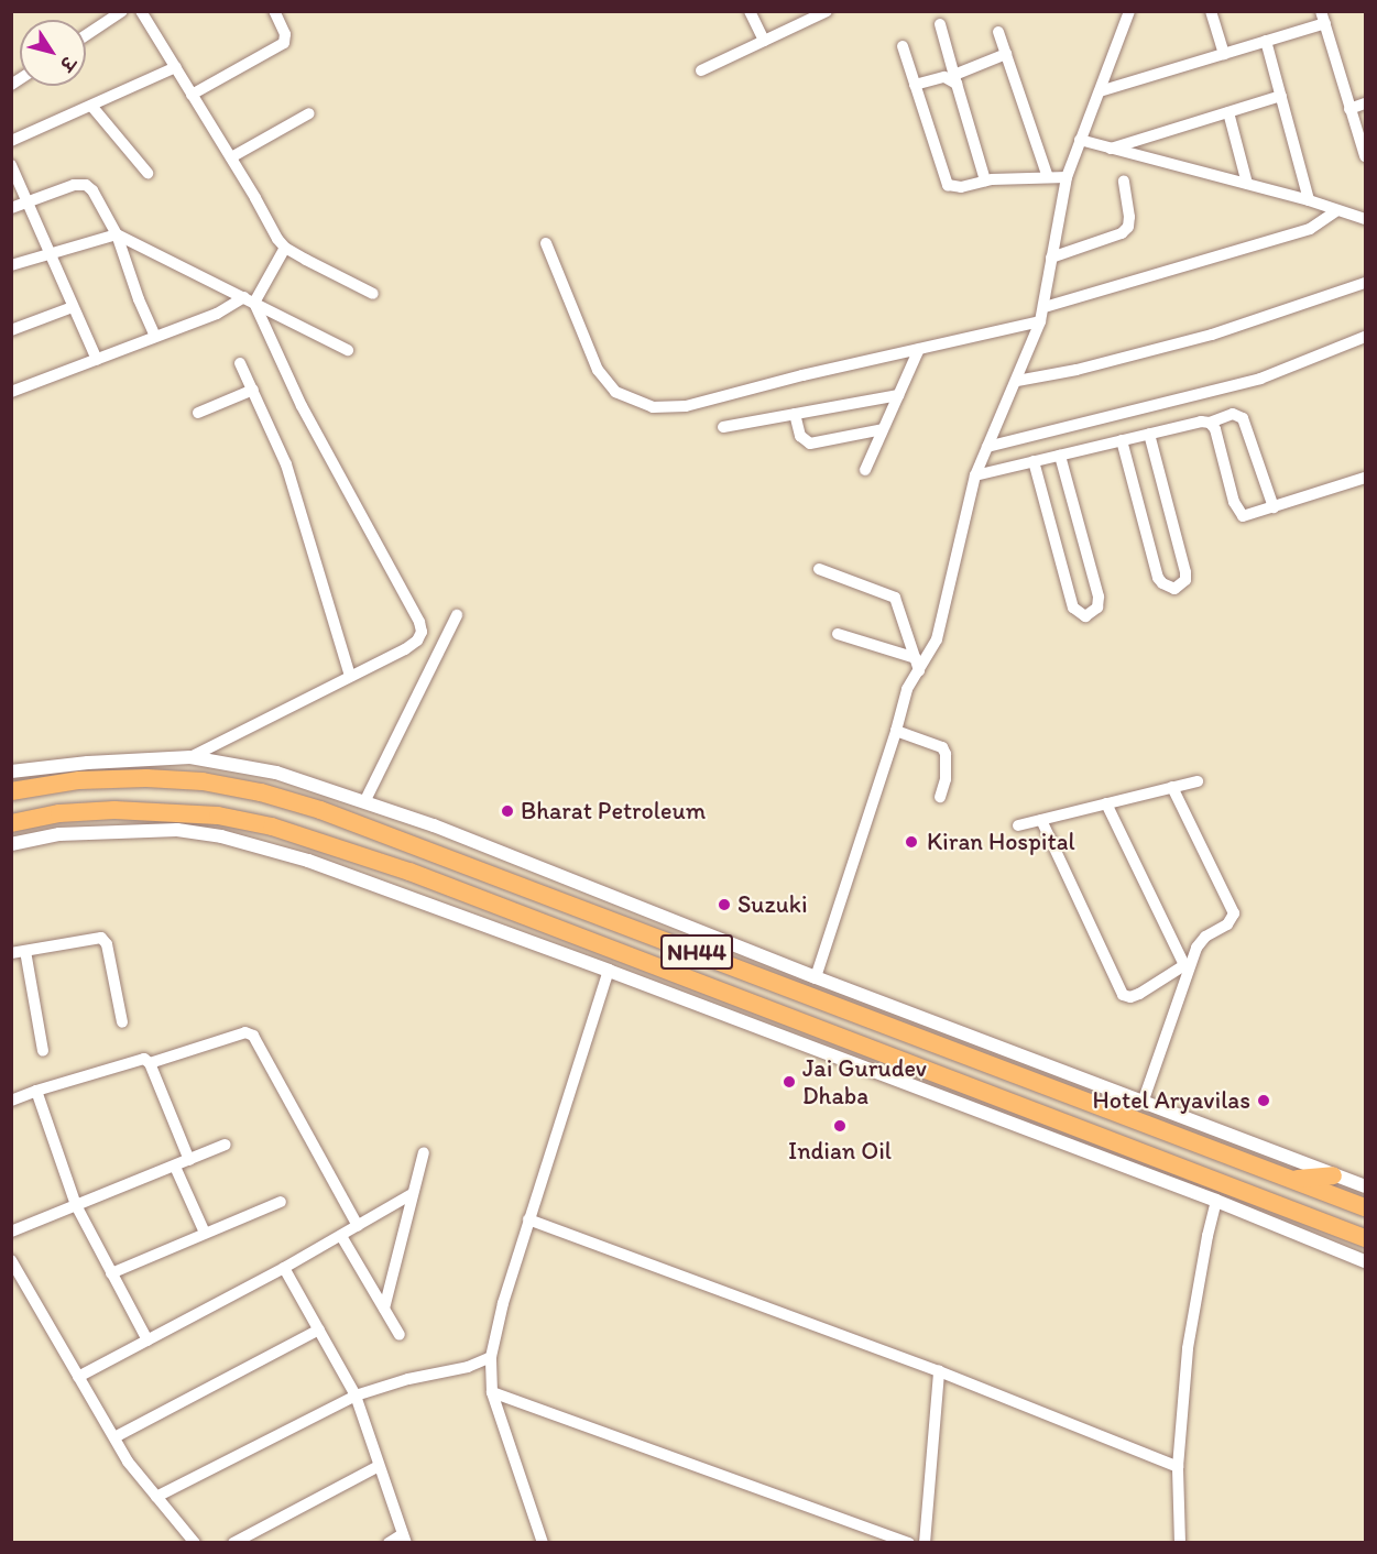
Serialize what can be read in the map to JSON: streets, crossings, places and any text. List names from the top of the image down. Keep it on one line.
{"streets":{"highway":["NH44"]},"places":["Bharat Petroleum","Kiran Hospital","Suzuki","Jai Gurudev Dhaba","Hotel Aryavilas","Indian Oil"],"north":"bottom right"}
